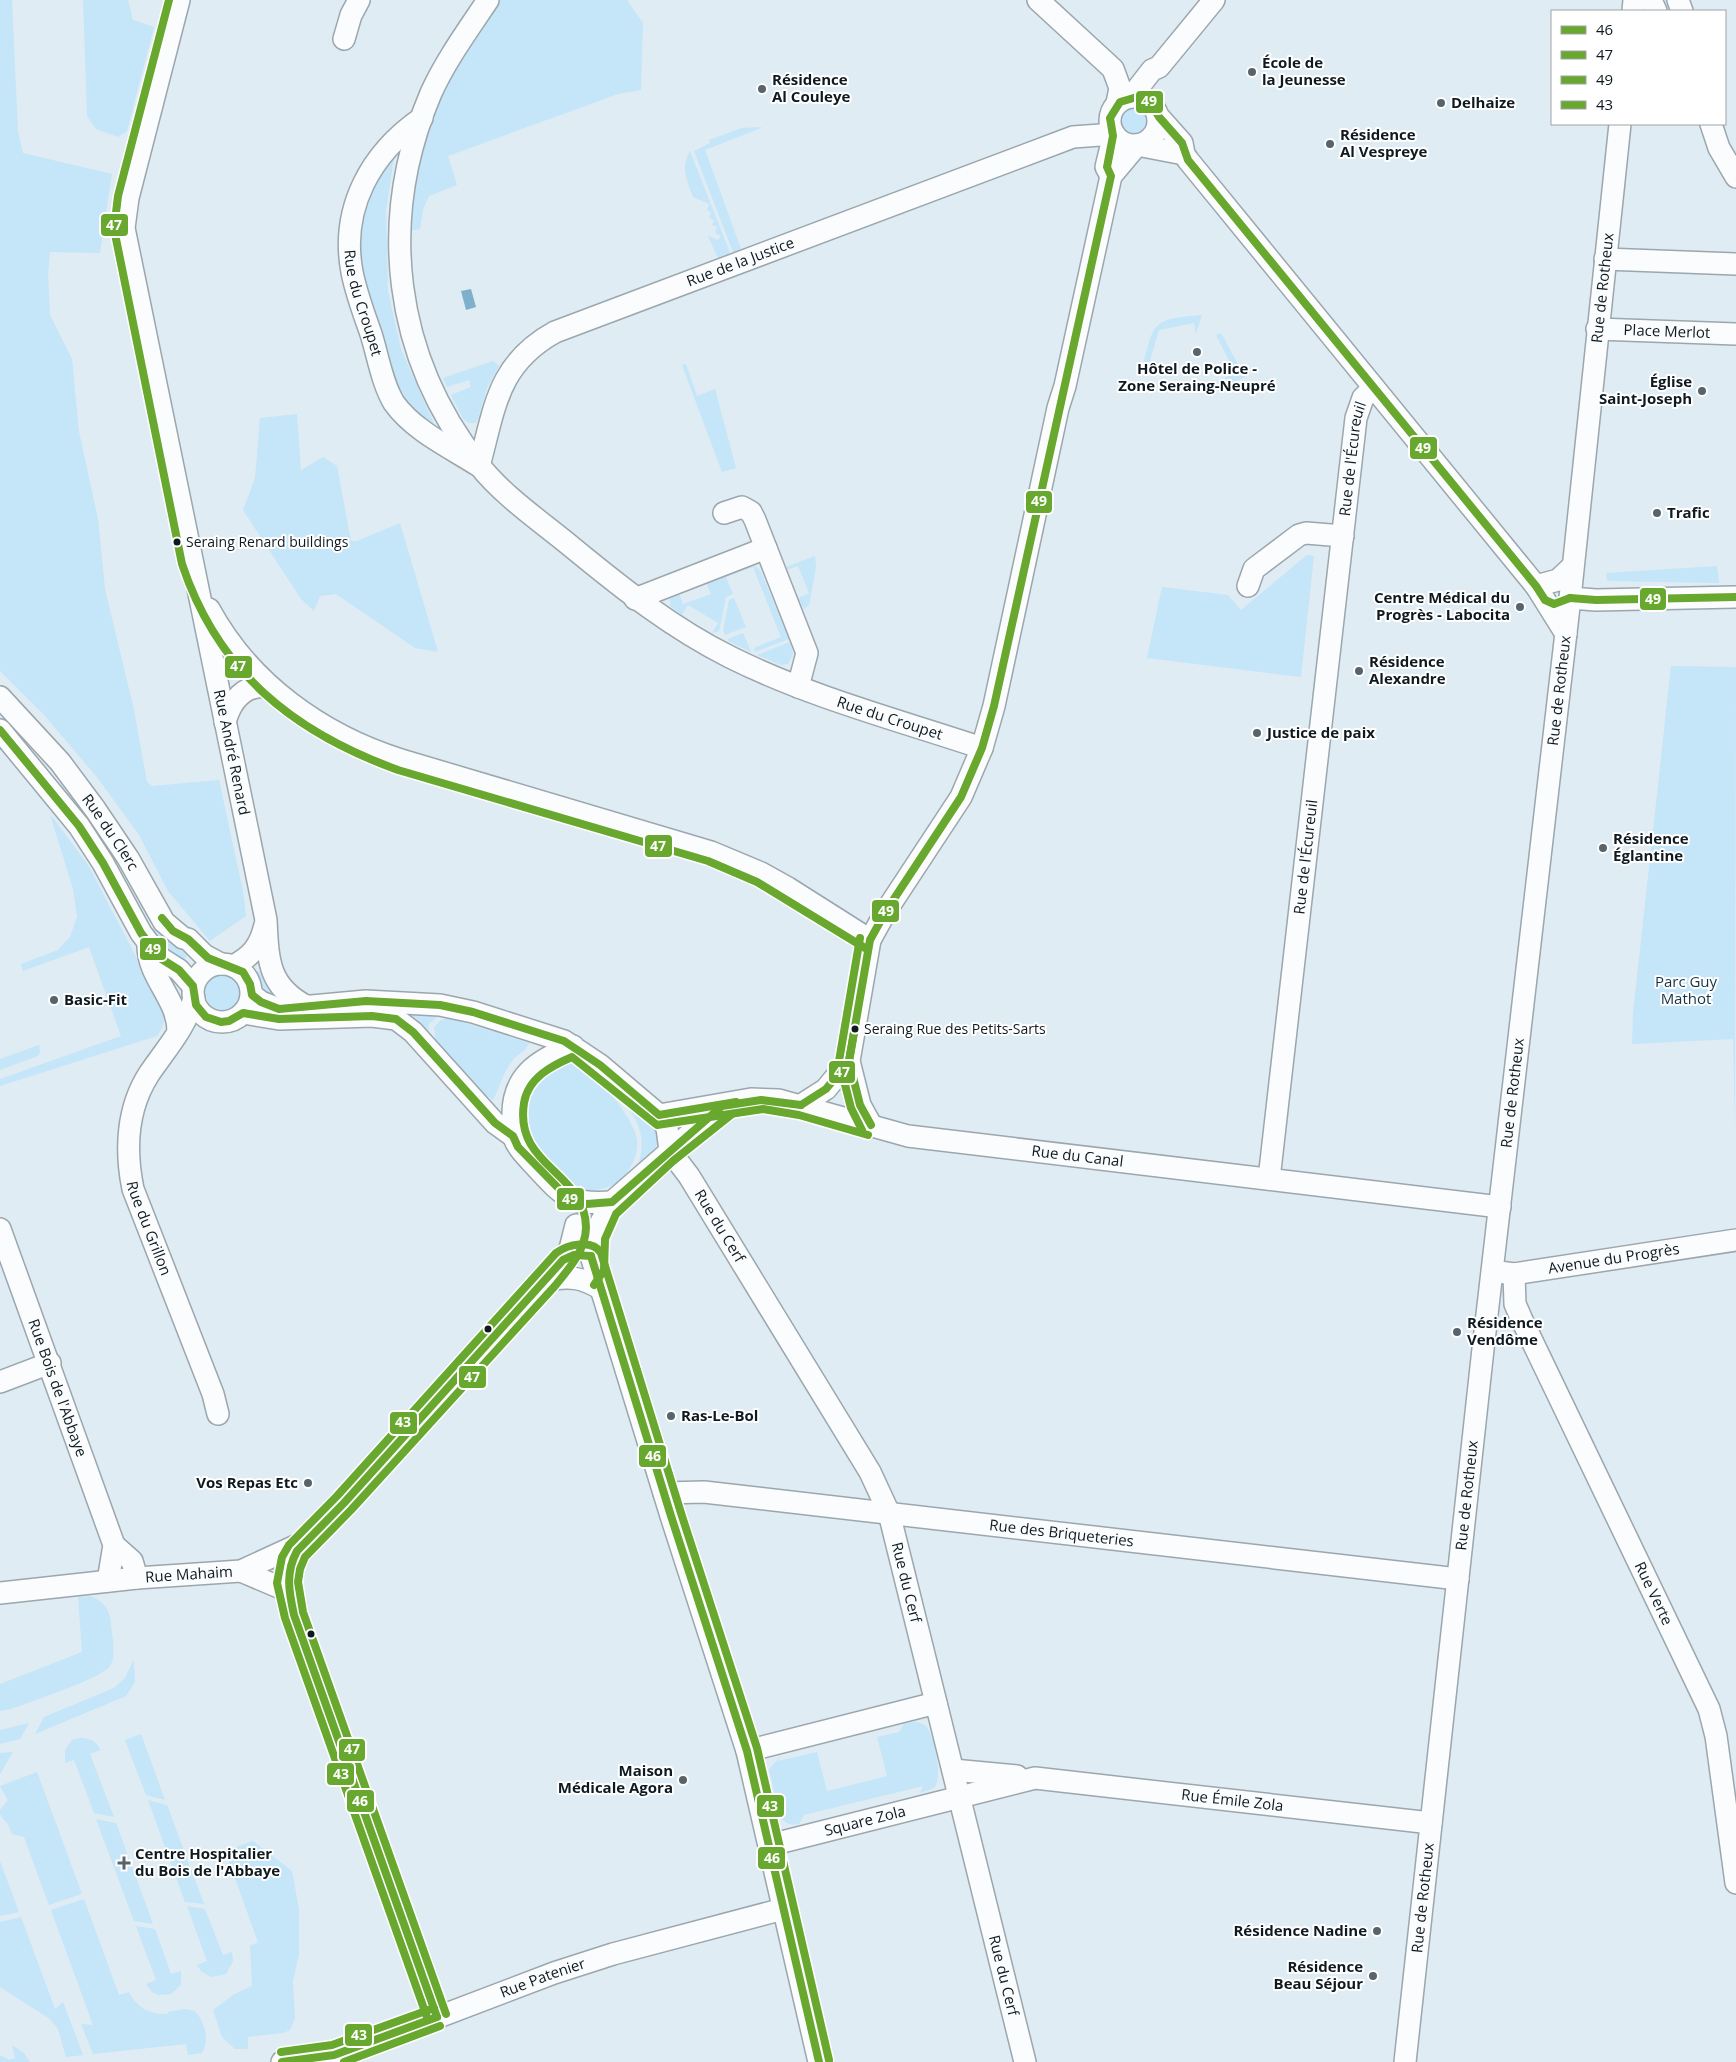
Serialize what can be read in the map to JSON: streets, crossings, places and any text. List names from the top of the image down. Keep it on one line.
{"streets":{"street":["Rue de la Justice","Rue de Rotheux","Rue du Croupet","Place Merlot","Rue de l'Écureuil","Rue André Renard","Rue du Clerc","Rue du Canal","Rue du Cerf","Rue du Grillon","Avenue du Progrès","Rue Bois de l'Abbaye","Rue des Briqueteries","Rue Mahaim","Rue Verte","Rue Émile Zola","Square Zola","Rue Patenier"]},"crossings":[["Rue de la Justice","Rue du Croupet"],["Rue de Rotheux","Place Merlot"],["Rue de Rotheux","Rue du Canal"],["Rue de Rotheux","Avenue du Progrès"],["Rue de Rotheux","Rue des Briqueteries"],["Rue de Rotheux","Rue Émile Zola"],["Rue de l'Écureuil","Rue du Canal"],["Rue André Renard","Rue du Clerc"],["Rue André Renard","Rue du Grillon"],["Rue du Clerc","Rue du Grillon"],["Rue du Canal","Rue du Cerf"],["Rue du Cerf","Rue des Briqueteries"],["Rue du Cerf","Rue Émile Zola"],["Rue du Cerf","Square Zola"],["Avenue du Progrès","Rue Verte"],["Rue Bois de l'Abbaye","Rue Mahaim"],["Rue Mahaim","Rue Patenier"],["Rue Émile Zola","Square Zola"]],"parks":["Parc Guy Mathot"],"places":{"other":["École de la Jeunesse","Résidence Al Couleye","Delhaize","Résidence Al Vespreye","Hôtel de Police - Zone Seraing-Neupré","Église Saint-Joseph","Trafic","Seraing Renard buildings","Centre Médical du Progrès - Labocita","Résidence Alexandre","Justice de paix","Résidence Églantine","Basic-Fit","Seraing Rue des Petits-Sarts","Résidence Vendôme","Ras-Le-Bol","Vos Repas Etc","Maison Médicale Agora","Résidence Nadine","Résidence Beau Séjour"],"health":["Centre Hospitalier du Bois de l'Abbaye"]},"lines":["transit line 47","transit line 49","transit line 43","transit line 46"],"legend":["46","47","49","43"]}
